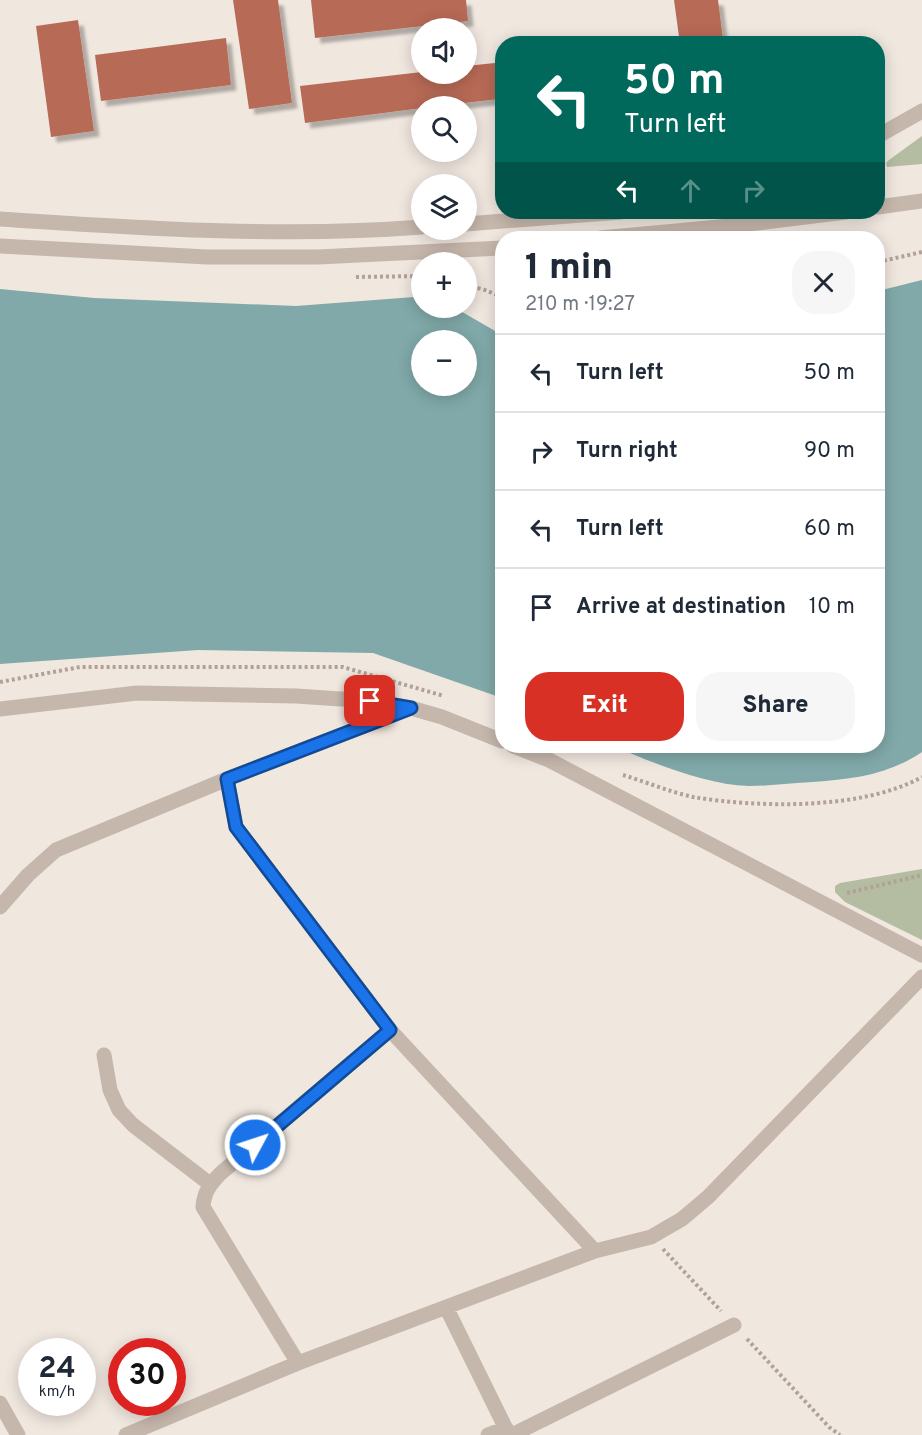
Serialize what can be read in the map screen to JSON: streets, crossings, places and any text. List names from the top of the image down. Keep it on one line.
{"page":{"map_buttons":["+","−"],"turn":["50 m","Turn left"],"heading":["1 min","210 m · 19:27"],"list":[{"name":"Turn left","value":"50 m"},{"name":"Turn right","value":"90 m"},{"name":"Turn left","value":"60 m"},{"name":"Arrive at destination","value":"10 m"}],"buttons":["Exit","Share"],"speed":"24 km/h","limit":"30"}}
